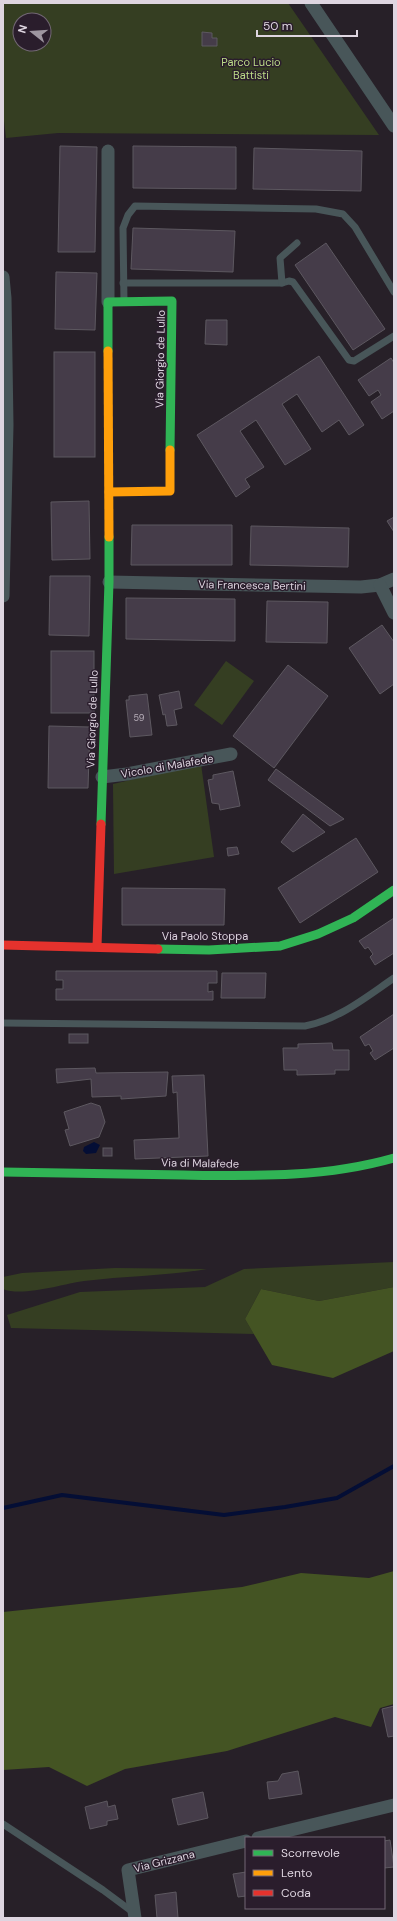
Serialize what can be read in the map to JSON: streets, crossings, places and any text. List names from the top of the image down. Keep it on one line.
{"streets":{"street":["Via Giorgio de Lullo","Via Francesca Bertini","Vicolo di Malafede","Via Paolo Stoppa","Via di Malafede","Via Grizzana"]},"crossings":[["Via Giorgio de Lullo","Via Francesca Bertini"],["Via Giorgio de Lullo","Vicolo di Malafede"],["Via Giorgio de Lullo","Via Paolo Stoppa"]],"parks":["Parco Lucio Battisti"],"house_numbers":["59"],"legend":["Scorrevole","Lento","Coda"],"scale_bar":"50 m","north":"left"}
